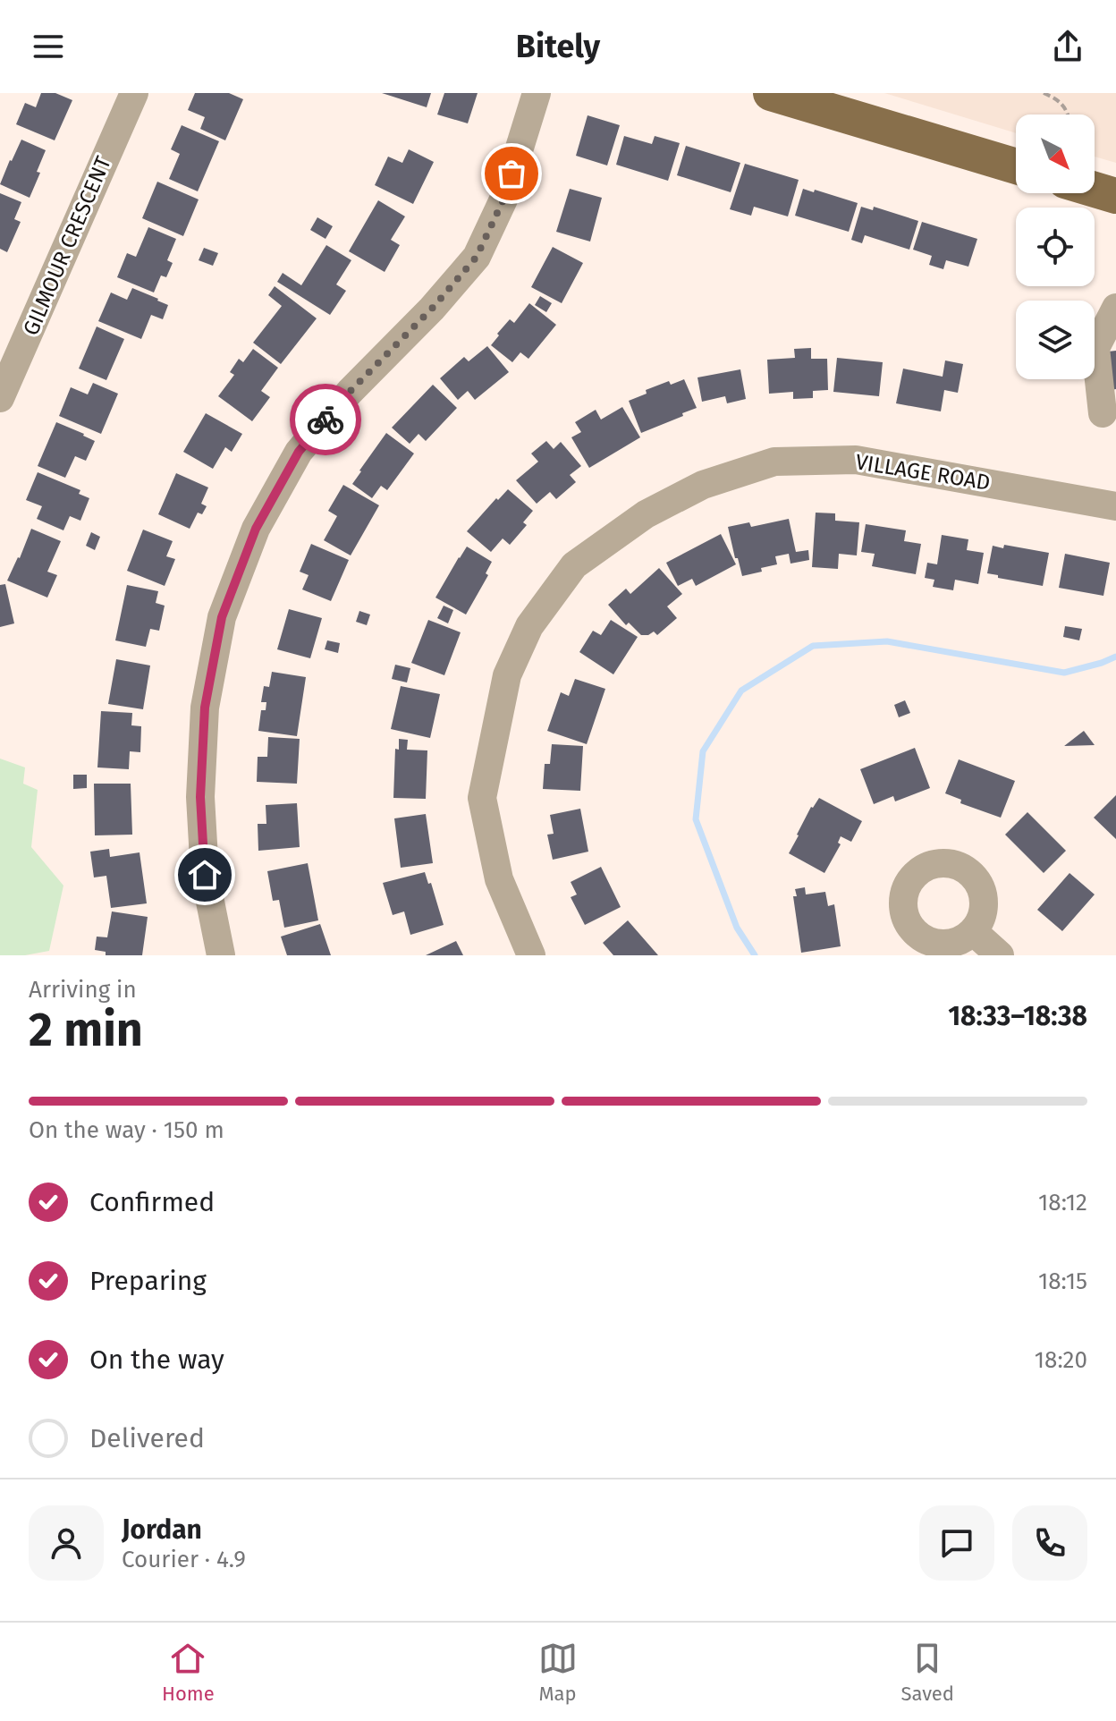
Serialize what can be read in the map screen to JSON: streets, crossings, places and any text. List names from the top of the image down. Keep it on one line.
{"streets":{"street":["GILMOUR CRESCENT","VILLAGE ROAD"]},"north":"bottom right","page":{"header":"Bitely","heading":["2 min","Arriving in","18:33–18:38"],"panel":["Jordan","Courier · 4.9"],"bar":"On the way · 150 m","list":[["Confirmed","18:12"],["Preparing","18:15"],["On the way","18:20"],"Delivered"],"tabs":["Home","Map","Saved"]}}
